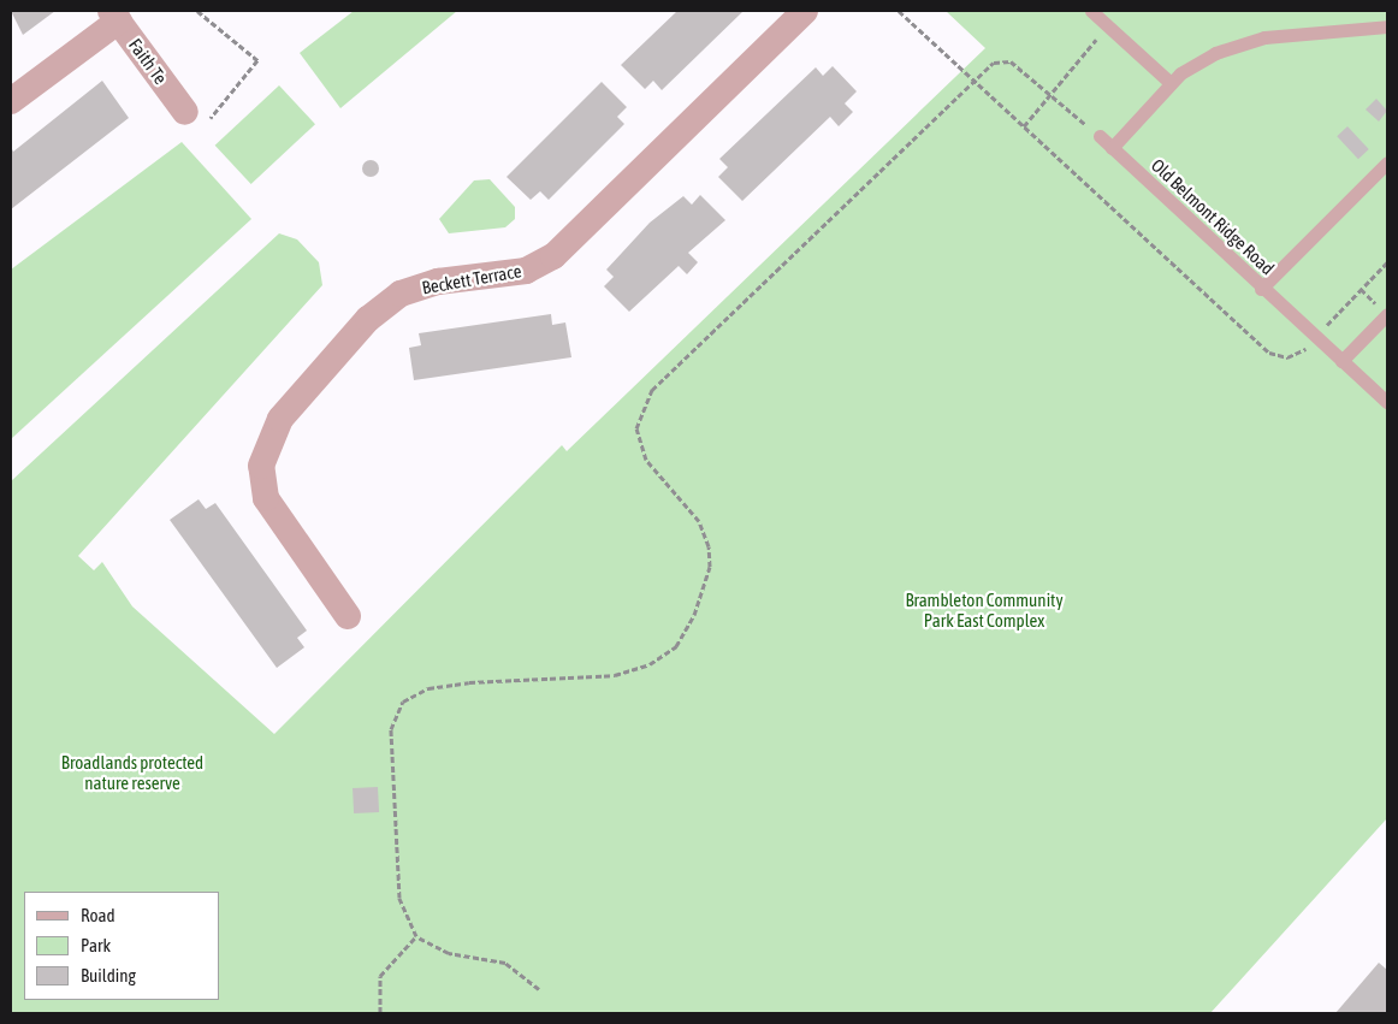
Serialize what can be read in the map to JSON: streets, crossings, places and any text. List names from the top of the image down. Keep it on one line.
{"streets":{"street":["Faith Te","Beckett Terrace"],"lane":["Old Belmont Ridge Road"]},"parks":["Brambleton Community Park East Complex","Broadlands protected nature reserve"],"legend":["Road","Park","Building"]}
